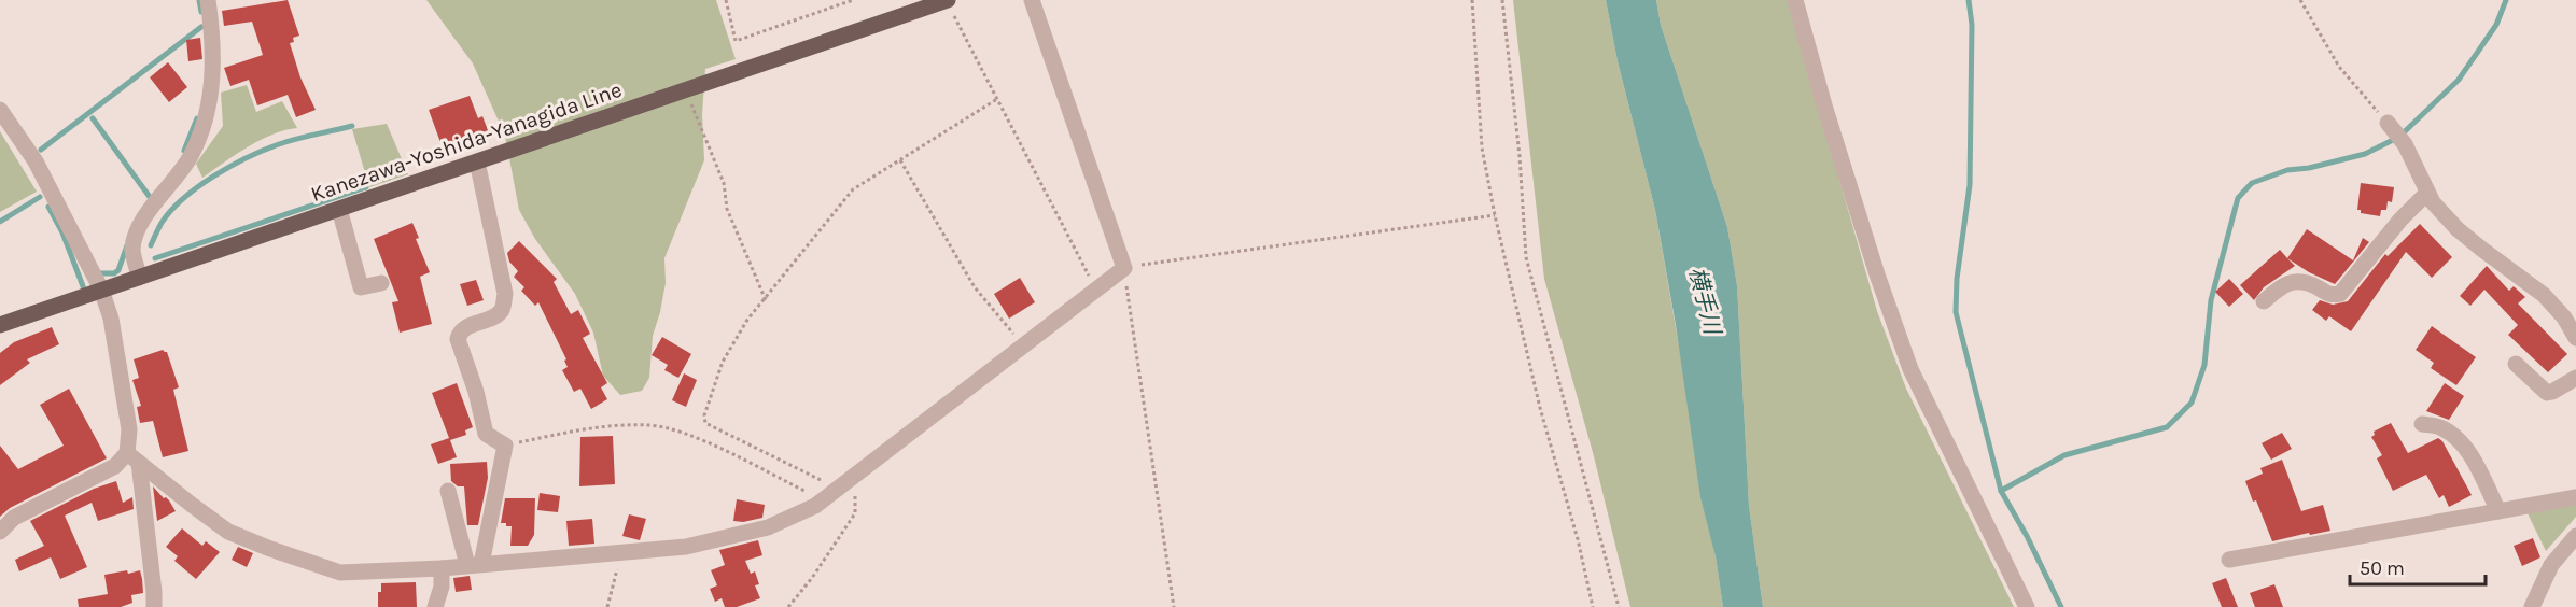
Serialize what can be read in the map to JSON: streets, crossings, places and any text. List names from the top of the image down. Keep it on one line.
{"streets":{"main road":["Kanezawa-Yoshida-Yanagida Line"]},"water":["横手川"],"scale_bar":"50 m"}
